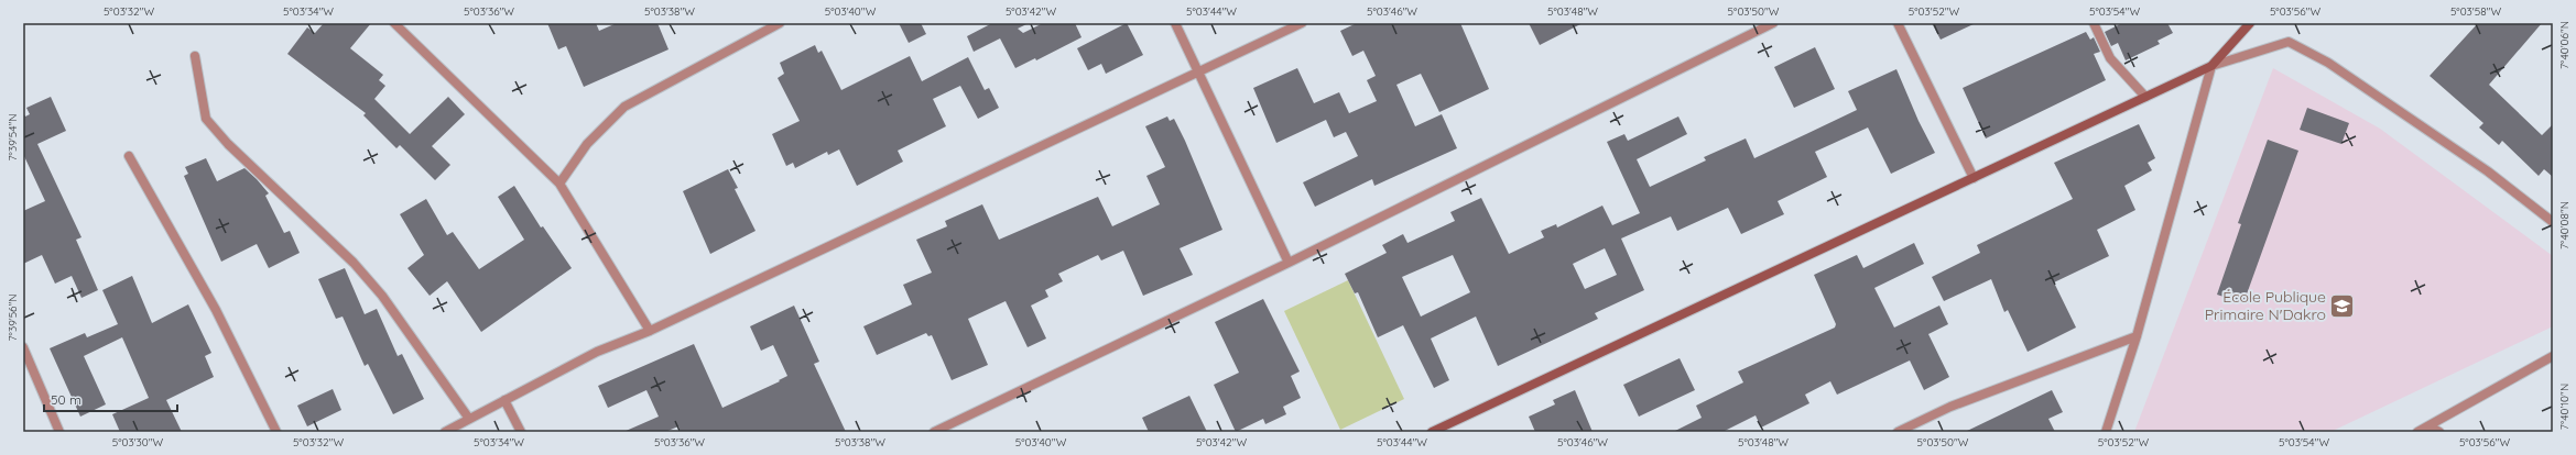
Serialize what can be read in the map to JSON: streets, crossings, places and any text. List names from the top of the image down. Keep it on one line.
{"places":{"school or university":["École Publique Primaire N'Dakro"]},"scale_bar":"50 m","coordinates":["5°03'32\"W","5°03'34\"W","5°03'36\"W","5°03'38\"W","5°03'40\"W","5°03'42\"W","5°03'44\"W","5°03'46\"W","5°03'48\"W","5°03'50\"W","5°03'52\"W","5°03'54\"W","5°03'56\"W","5°03'58\"W","7°40'06\"N","7°39'54\"N","7°40'08\"N","7°39'56\"N","7°40'10\"N","5°03'30\"W"]}
